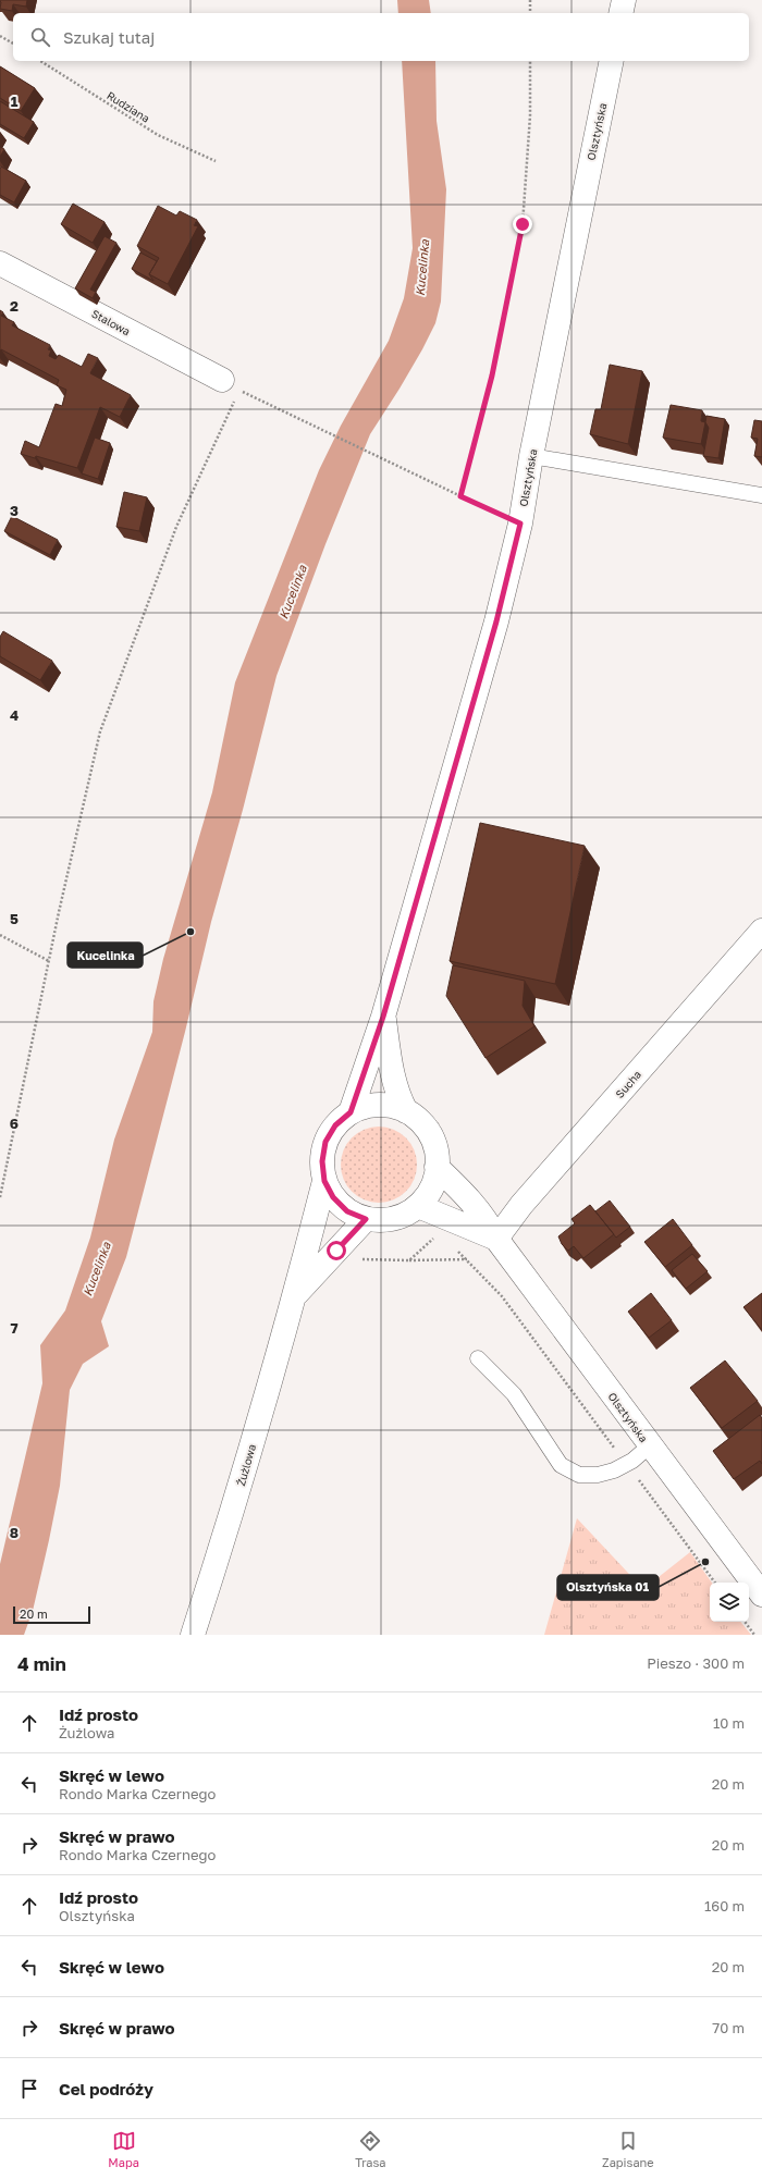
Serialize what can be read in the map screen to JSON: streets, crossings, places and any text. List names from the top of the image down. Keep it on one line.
{"streets":{"street":["Olsztyńska","Stalowa","Sucha","Żużlowa"],"path":["Rudziana"]},"crossings":[["Olsztyńska","Sucha"],["Olsztyńska","Żużlowa"]],"water":["Kucelinka"],"places":["Kucelinka","Olsztyńska 01"],"scale_bar":"20 m","page":{"search":"Szukaj tutaj","scale":"20 m","heading":["4 min","Pieszo · 300 m"],"list":[["Idź prosto","Żużlowa","10 m"],["Skręć w lewo","Rondo Marka Czernego","20 m"],["Skręć w prawo","Rondo Marka Czernego","20 m"],["Idź prosto","Olsztyńska","160 m"],["Skręć w lewo","20 m"],["Skręć w prawo","70 m"],"Cel podróży"],"nav":["Mapa","Trasa","Zapisane"]},"grid":{"rows":["1","2","3","4","5","6","7","8"]}}
